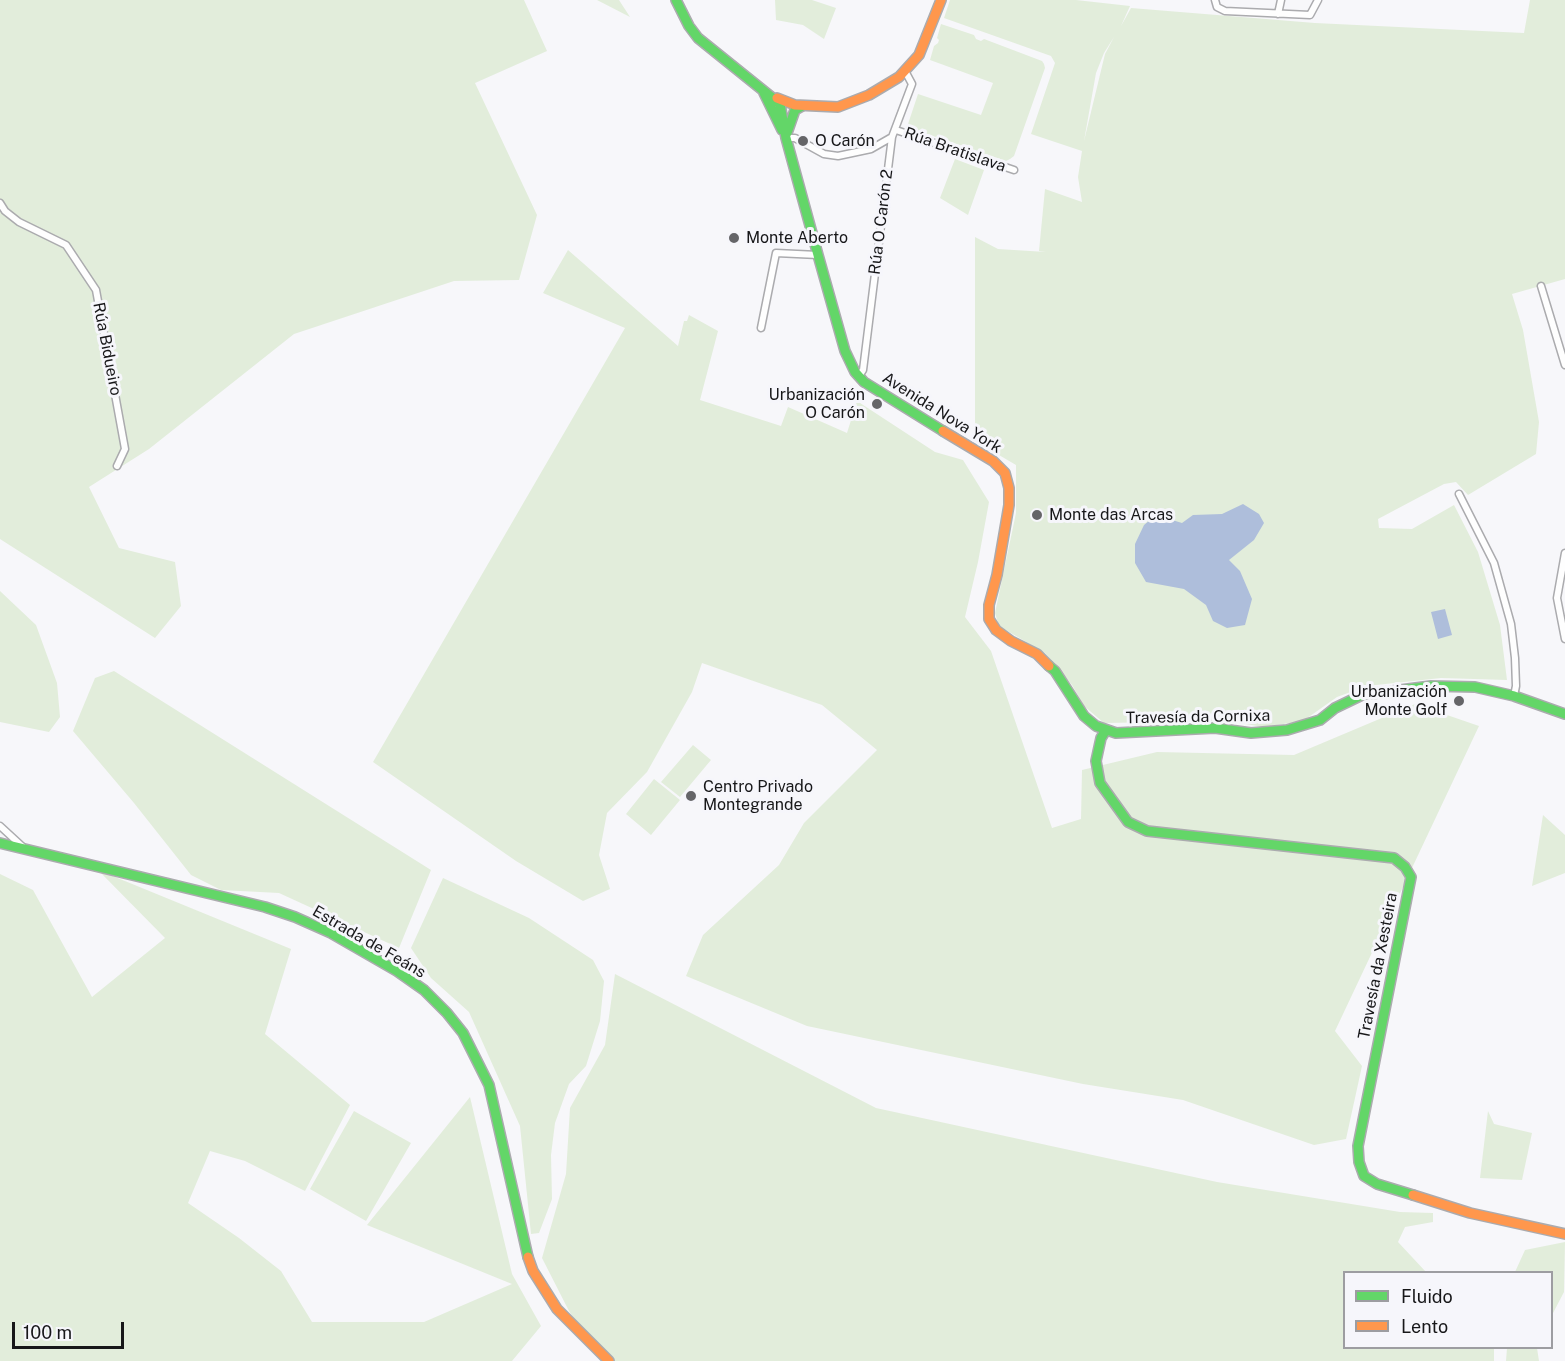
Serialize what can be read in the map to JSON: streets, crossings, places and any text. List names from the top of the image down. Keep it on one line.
{"streets":{"street":["Rúa Bratislava","Rúa O Carón 2","Rúa Bidueiro","Avenida Nova York","Travesía da Cornixa","Estrada de Feáns","Travesía da Xesteira"]},"crossings":[["Rúa Bratislava","Rúa O Carón 2"],["Rúa O Carón 2","Avenida Nova York"],["Avenida Nova York","Travesía da Cornixa"],["Avenida Nova York","Travesía da Xesteira"],["Travesía da Cornixa","Travesía da Xesteira"]],"places":["O Carón","Monte Aberto","Urbanización O Carón","Monte das Arcas","Urbanización Monte Golf","Centro Privado Montegrande"],"legend":["Fluido","Lento"],"scale_bar":"100 m"}
